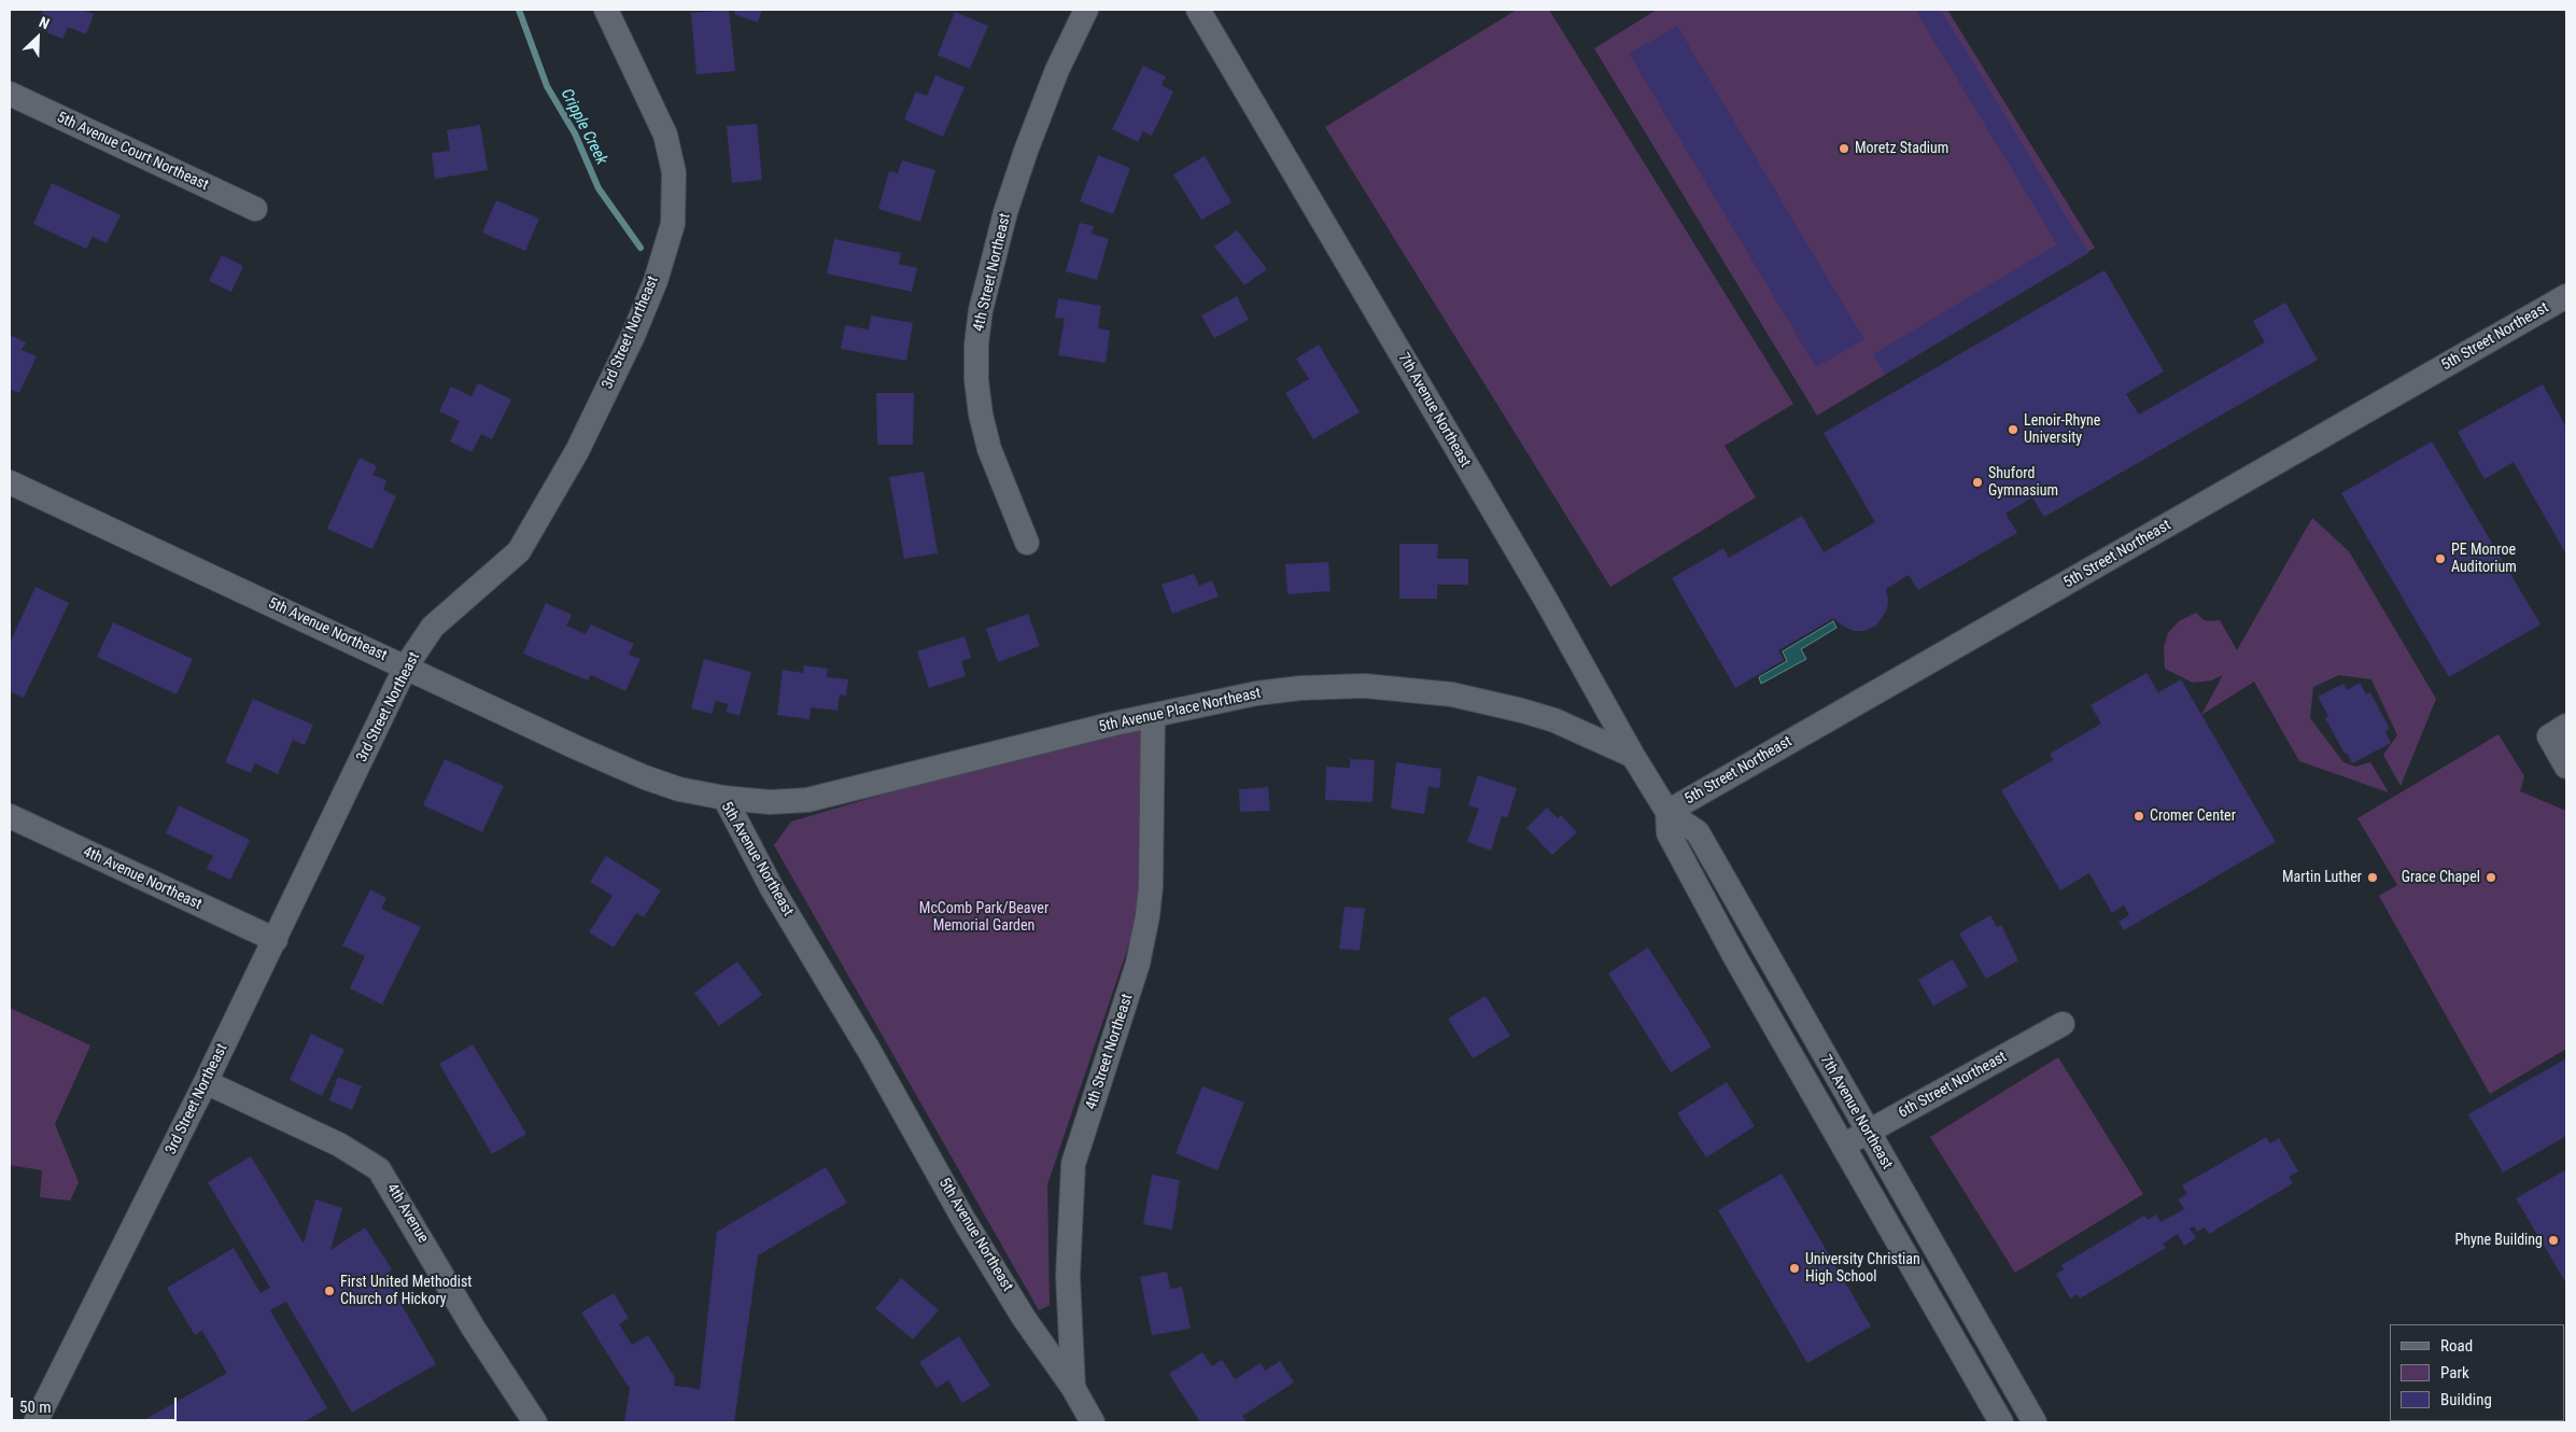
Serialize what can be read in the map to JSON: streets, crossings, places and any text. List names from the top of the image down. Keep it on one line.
{"streets":{"street":["5th Avenue Court Northeast","4th Street Northeast","3rd Street Northeast","5th Street Northeast","7th Avenue Northeast","5th Avenue Northeast","5th Avenue Place Northeast","4th Avenue Northeast","6th Street Northeast","4th Avenue"]},"crossings":[["4th Street Northeast","5th Avenue Northeast"],["4th Street Northeast","5th Avenue Place Northeast"],["3rd Street Northeast","5th Avenue Northeast"],["3rd Street Northeast","4th Avenue Northeast"],["3rd Street Northeast","4th Avenue"],["5th Street Northeast","7th Avenue Northeast"],["7th Avenue Northeast","5th Avenue Place Northeast"],["7th Avenue Northeast","6th Street Northeast"],["5th Avenue Northeast","5th Avenue Place Northeast"]],"water":["Cripple Creek"],"parks":["McComb Park/Beaver Memorial Garden"],"places":["Moretz Stadium","Lenoir-Rhyne University","Shuford Gymnasium","PE Monroe Auditorium","Cromer Center","Martin Luther","Grace Chapel","Phyne Building","University Christian High School","First United Methodist Church of Hickory"],"legend":["Road","Park","Building"],"scale_bar":"50 m","north":"top right"}
